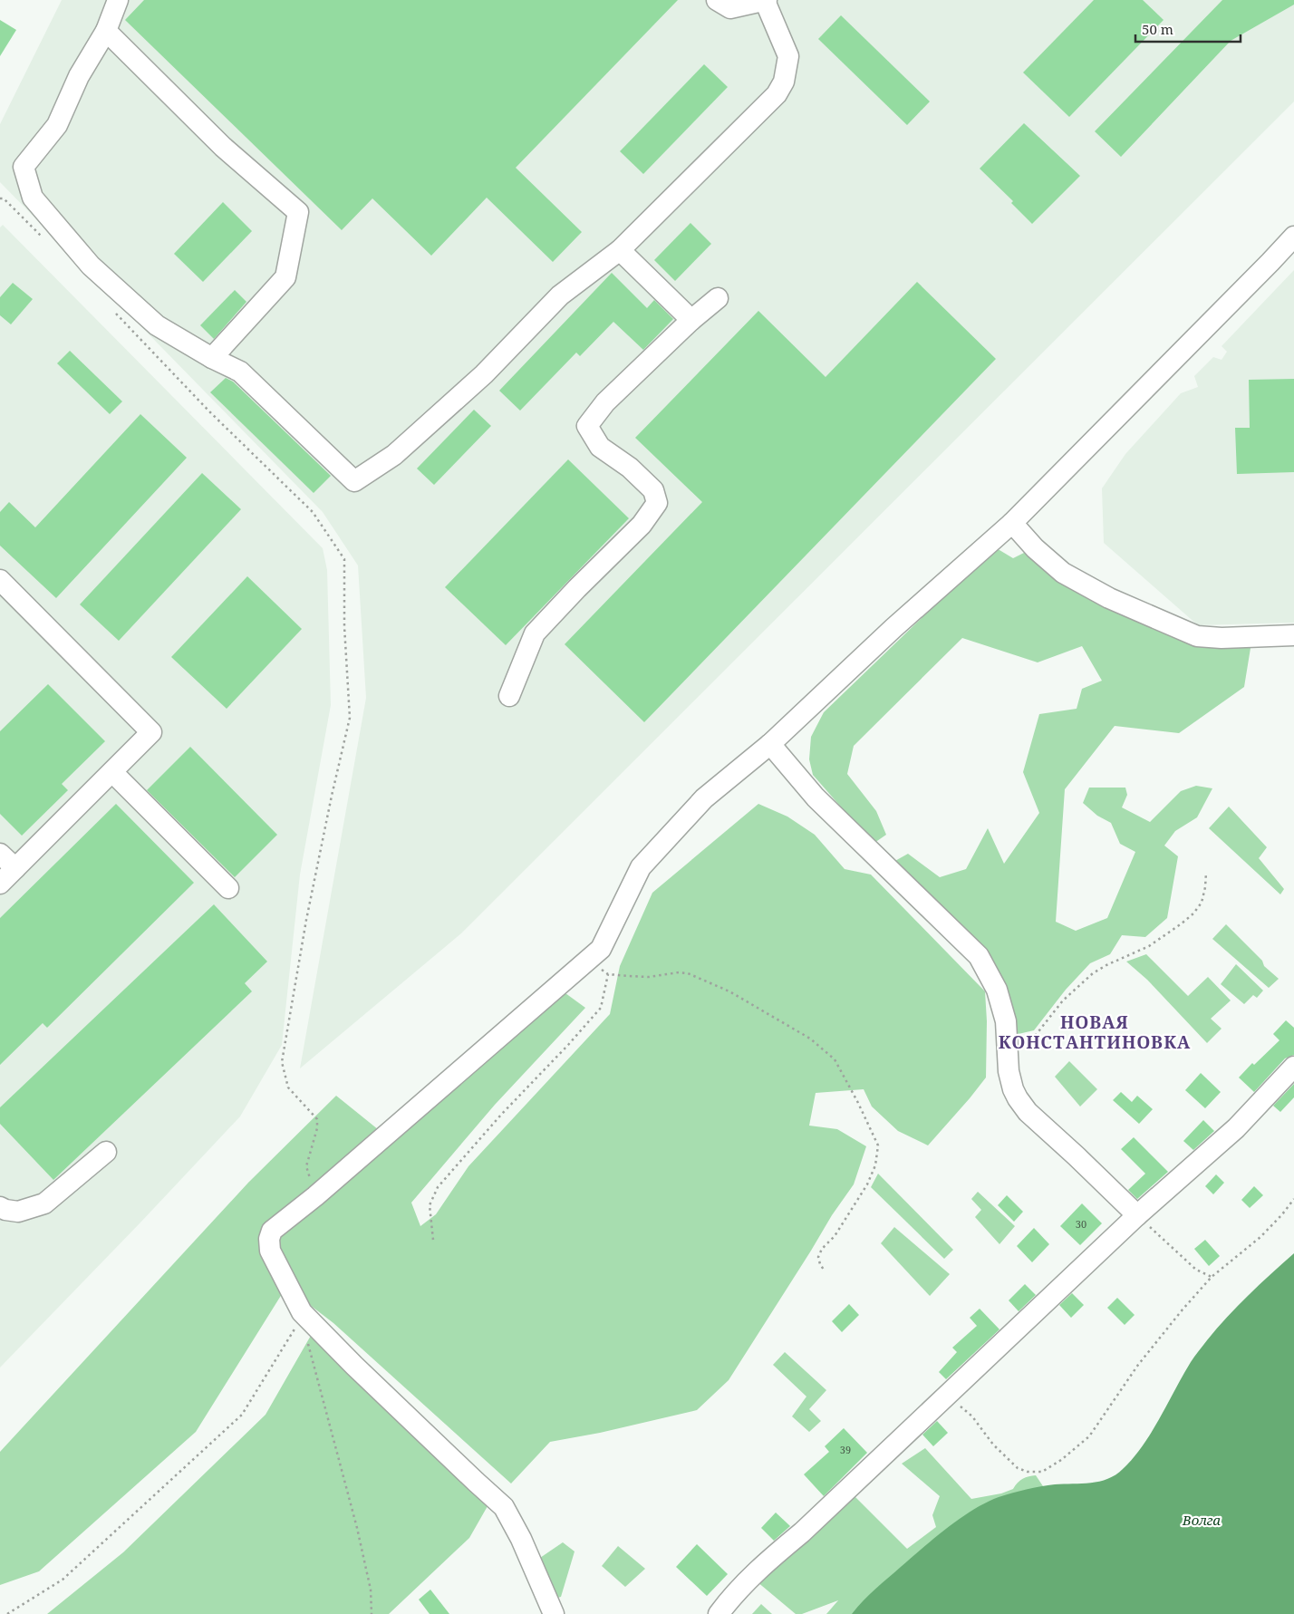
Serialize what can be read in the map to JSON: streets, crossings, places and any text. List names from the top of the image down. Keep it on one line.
{"districts":["НОВАЯ КОНСТАНТИНОВКА"],"water":["Волга"],"house_numbers":["30","39"],"scale_bar":"50 m"}
